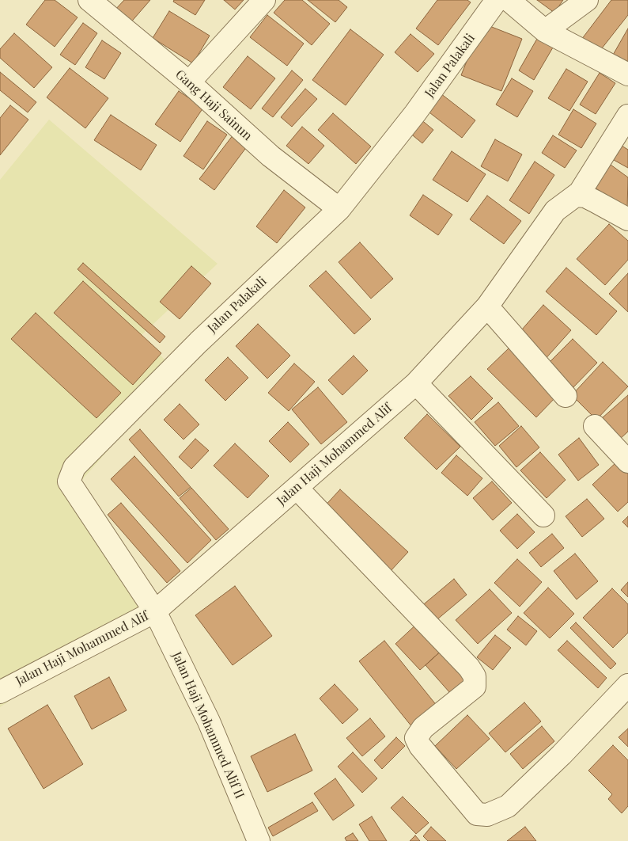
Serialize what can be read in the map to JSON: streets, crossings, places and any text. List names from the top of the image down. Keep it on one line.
{"streets":{"street":["Jalan Palakali","Gang Haji Sainun","Jalan Haji Mohammed Alif","Jalan Haji Mohammed Alif II"]},"crossings":[["Jalan Palakali","Gang Haji Sainun"],["Jalan Palakali","Jalan Haji Mohammed Alif"],["Jalan Palakali","Jalan Haji Mohammed Alif II"],["Jalan Haji Mohammed Alif","Jalan Haji Mohammed Alif II"]]}
